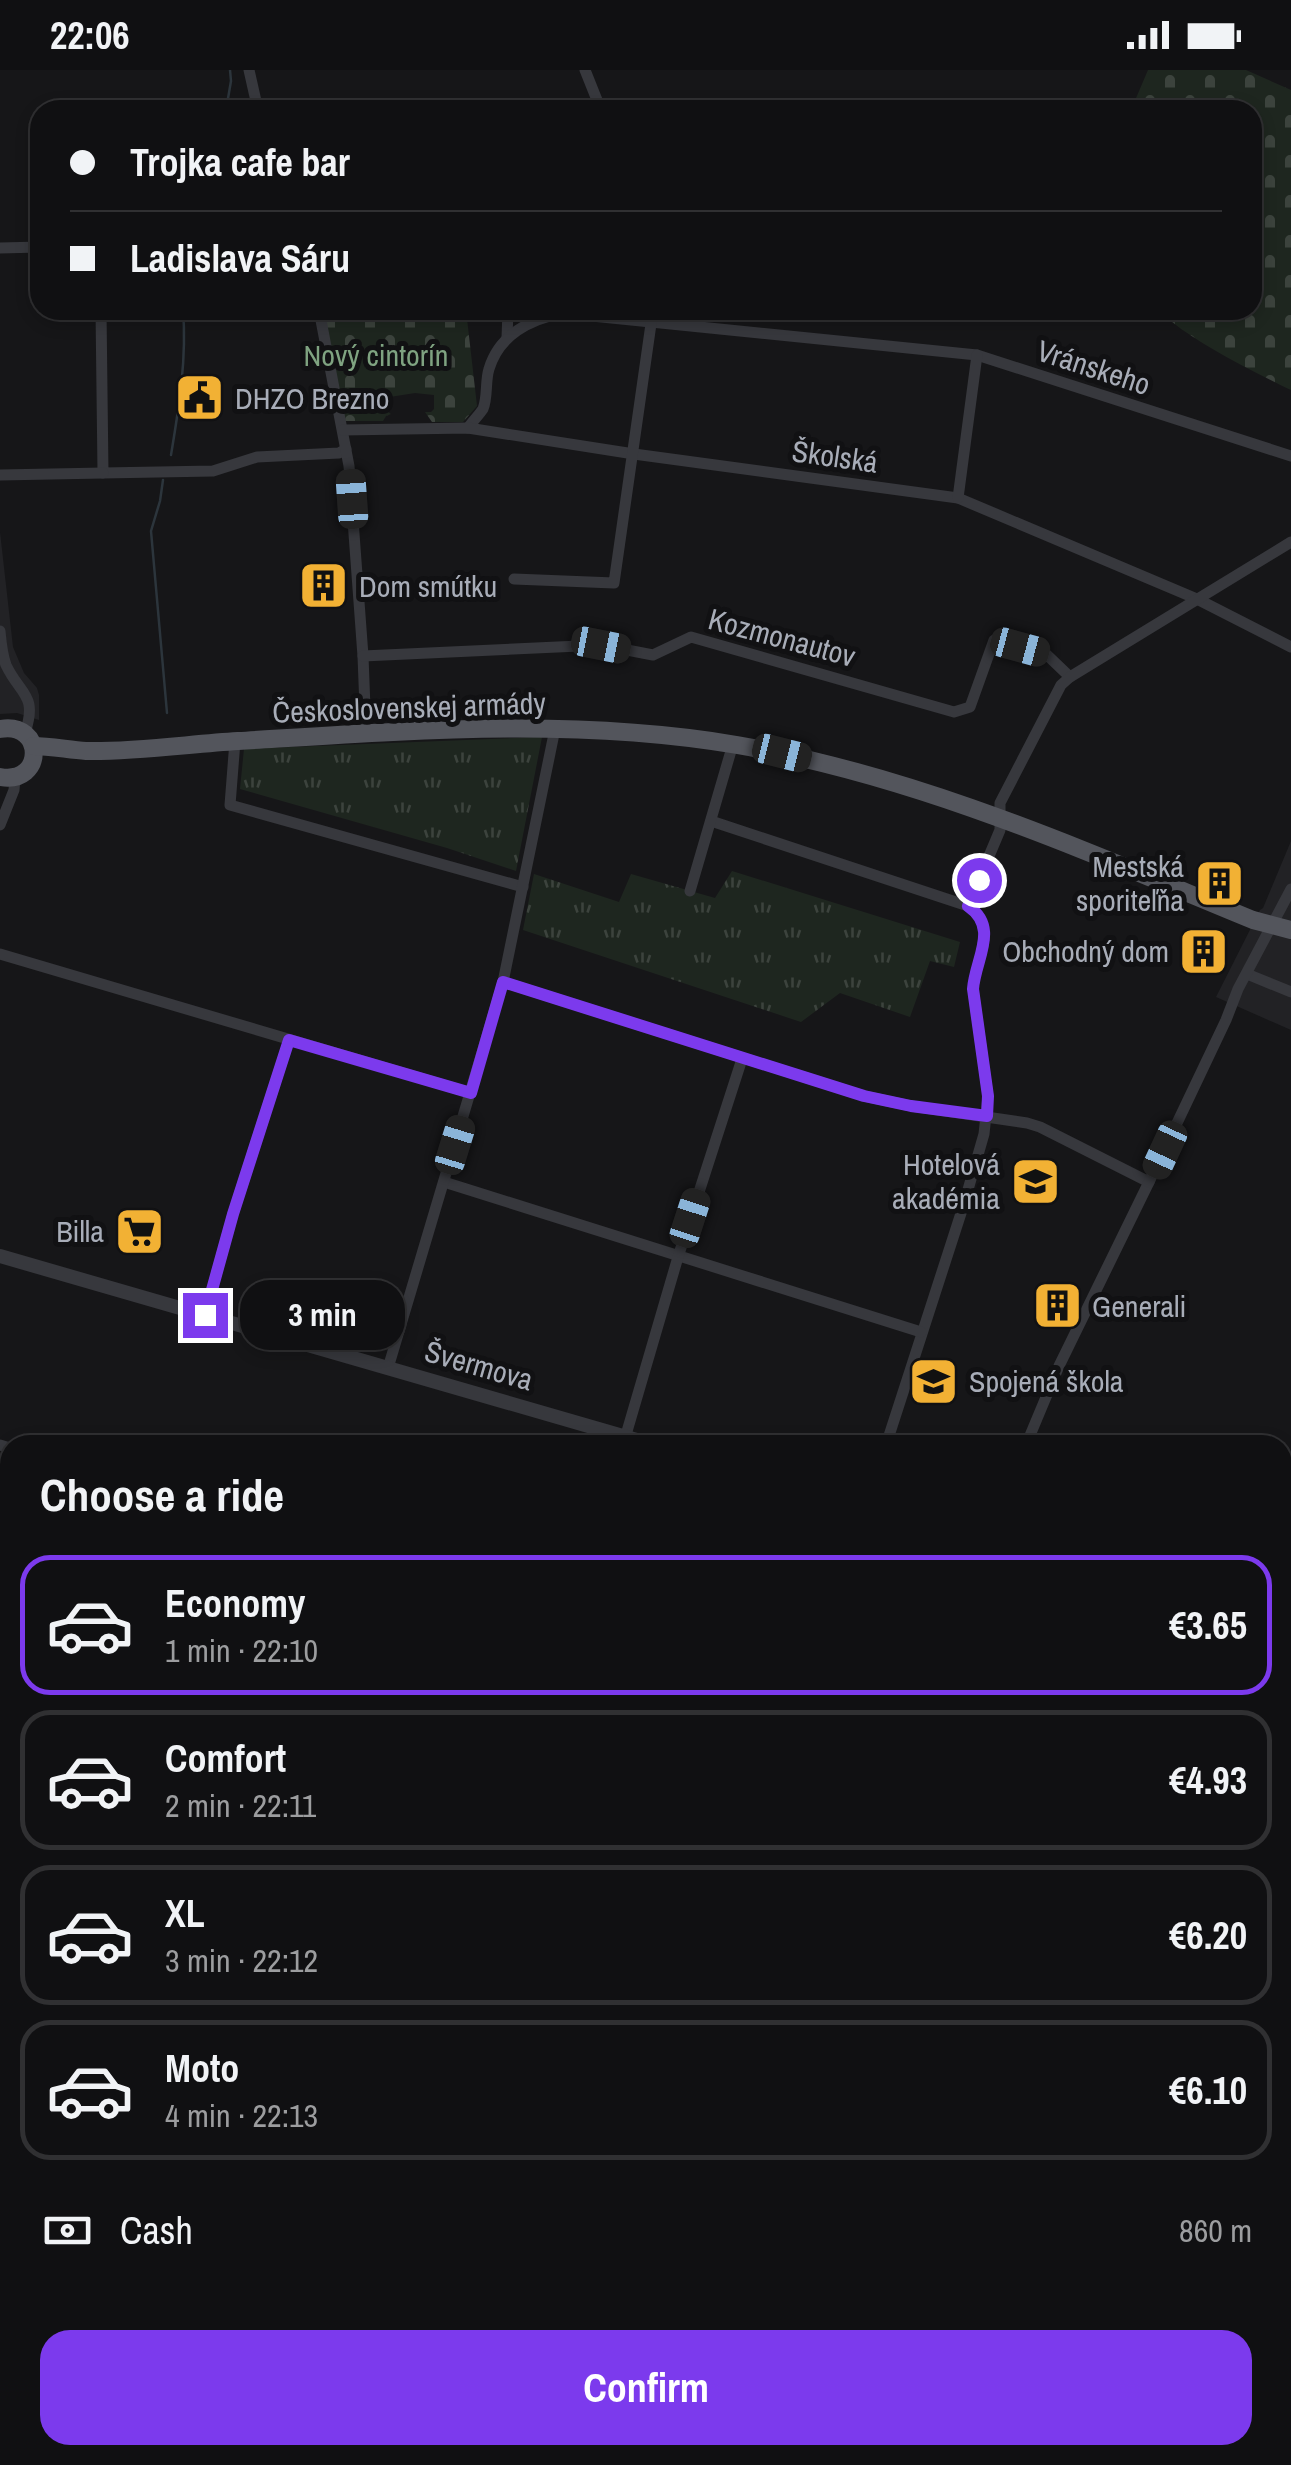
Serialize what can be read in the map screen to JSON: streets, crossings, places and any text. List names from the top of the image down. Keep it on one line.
{"streets":{"main road":["Československej armády"],"street":["Vránskeho","Školská","Kozmonautov","Švermova"]},"parks":["Nový cintorín"],"places":{"public building":["DHZO Brezno"],"building":["Dom smútku","Mestská sporiteľňa","Obchodný dom","Generali"],"school or university":["Hotelová akadémia","Spojená škola"],"supermarket":["Billa"]},"page":{"status":"22:06","banner":["Trojka cafe bar","Ladislava Sáru"],"bubble":"3 min","heading":"Choose a ride","list":[{"name":"Economy","note":"1 min · 22:10","value":"€3.65"},{"name":"Comfort","note":"2 min · 22:11","value":"€4.93"},{"name":"XL","note":"3 min · 22:12","value":"€6.20"},{"name":"Moto","note":"4 min · 22:13","value":"€6.10"}],"pay":["Cash","860 m"],"buttons":"Confirm"}}
